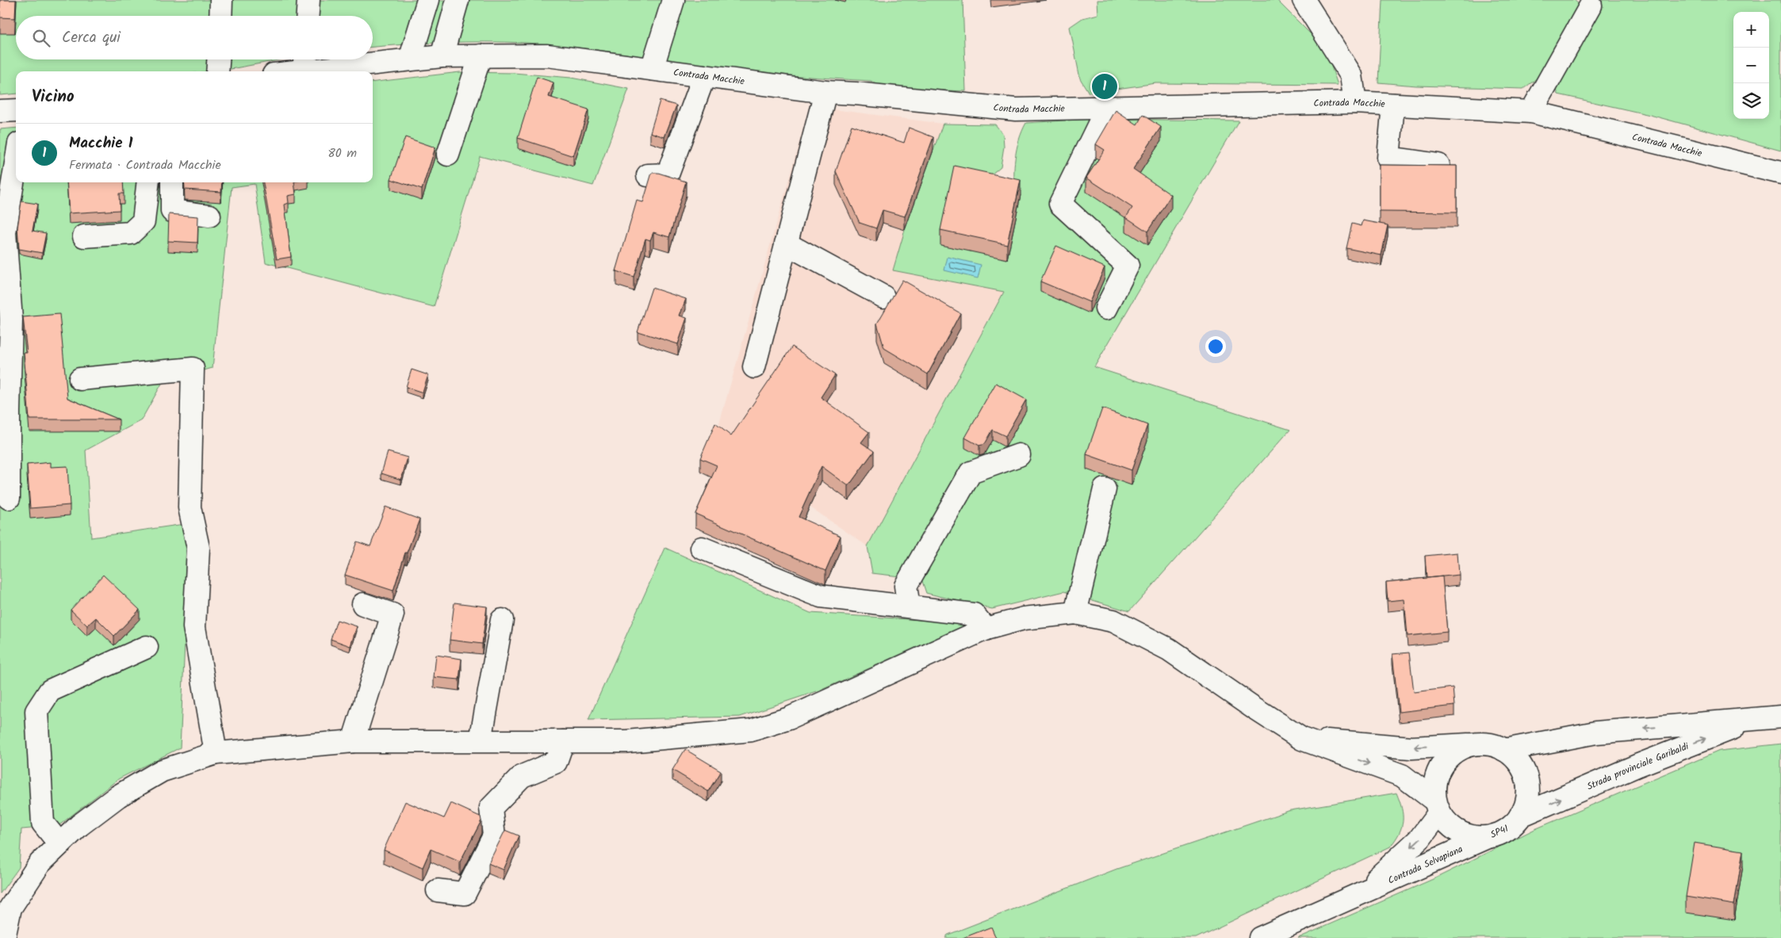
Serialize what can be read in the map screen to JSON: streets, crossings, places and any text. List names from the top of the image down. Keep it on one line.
{"streets":{"main road":["Contrada Macchie","Strada provinciale Garibaldi","SP41","Contrada Selvapiana"]},"crossings":[["Strada provinciale Garibaldi","SP41"],["Strada provinciale Garibaldi","Contrada Selvapiana"],["SP41","Contrada Selvapiana"]],"page":{"map_buttons":["+","−"],"search":"Cerca qui","heading":"Vicino","pins":"1","list":[{"mark":"1","name":"Macchie 1","note":"Fermata · Contrada Macchie","value":"80 m"}]}}
